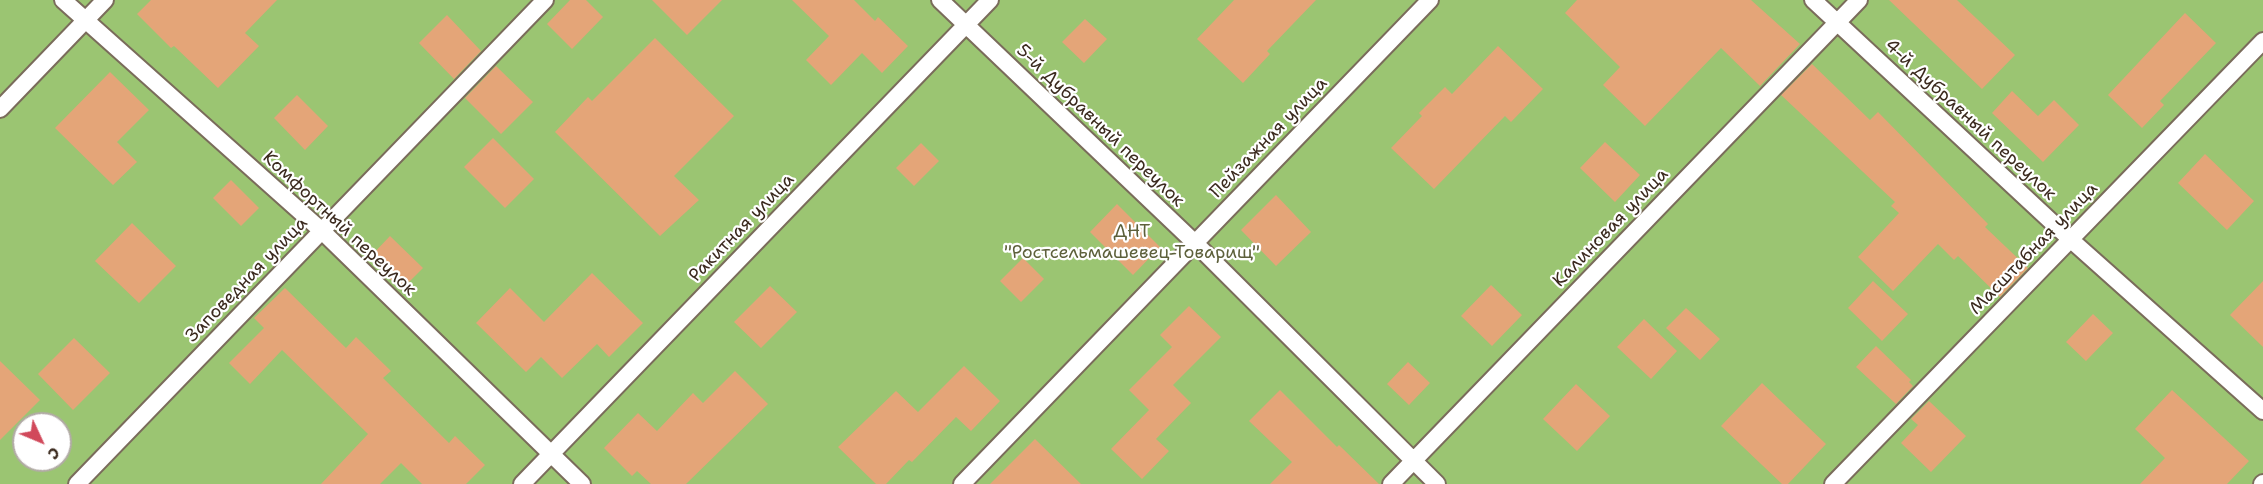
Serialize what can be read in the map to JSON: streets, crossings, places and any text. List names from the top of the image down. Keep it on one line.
{"streets":{"lane":["4-й Дубравный переулок","5-й Дубравный переулок","Пейзажная улица","Комфортный переулок","Ракитная улица","Калиновая улица","Масштабная улица","Заповедная улица"]},"crossings":[["4-й Дубравный переулок","Калиновая улица"],["4-й Дубравный переулок","Масштабная улица"],["5-й Дубравный переулок","Пейзажная улица"],["5-й Дубравный переулок","Ракитная улица"],["5-й Дубравный переулок","Калиновая улица"],["Комфортный переулок","Ракитная улица"],["Комфортный переулок","Заповедная улица"]],"parks":["ДНТ \"Ростсельмашевец-Товарищ\""],"north":"bottom right"}
